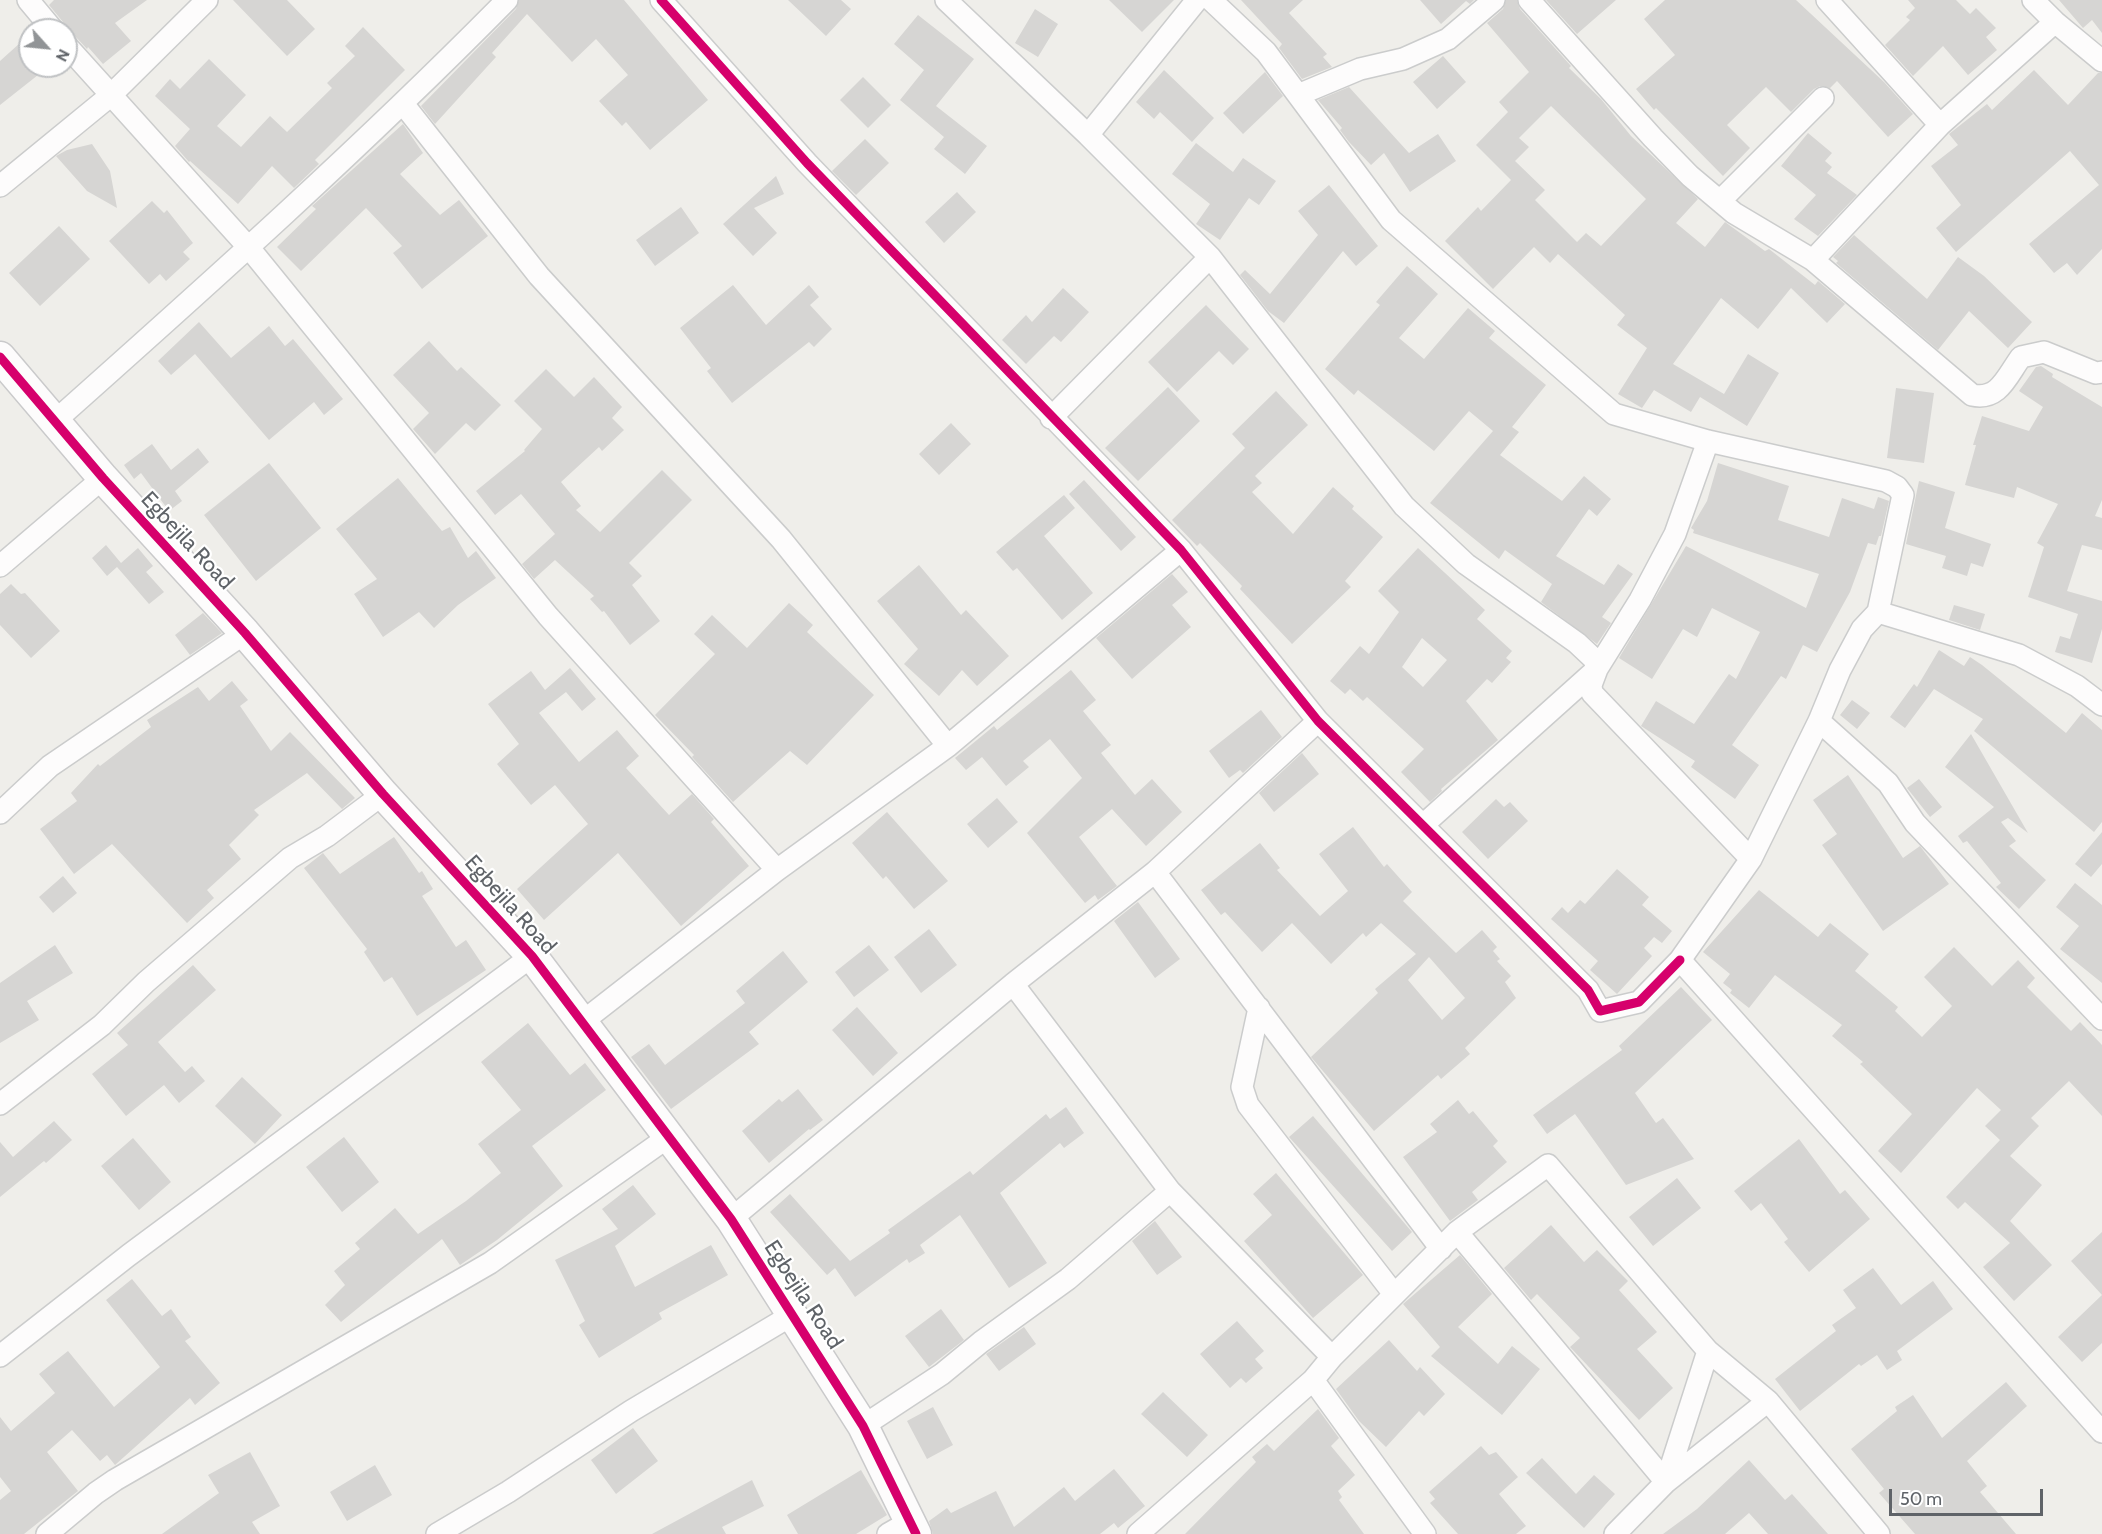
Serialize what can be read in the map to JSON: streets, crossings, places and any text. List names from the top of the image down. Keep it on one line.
{"streets":{"street":["Egbejila Road"]},"scale_bar":"50 m","north":"bottom right"}
